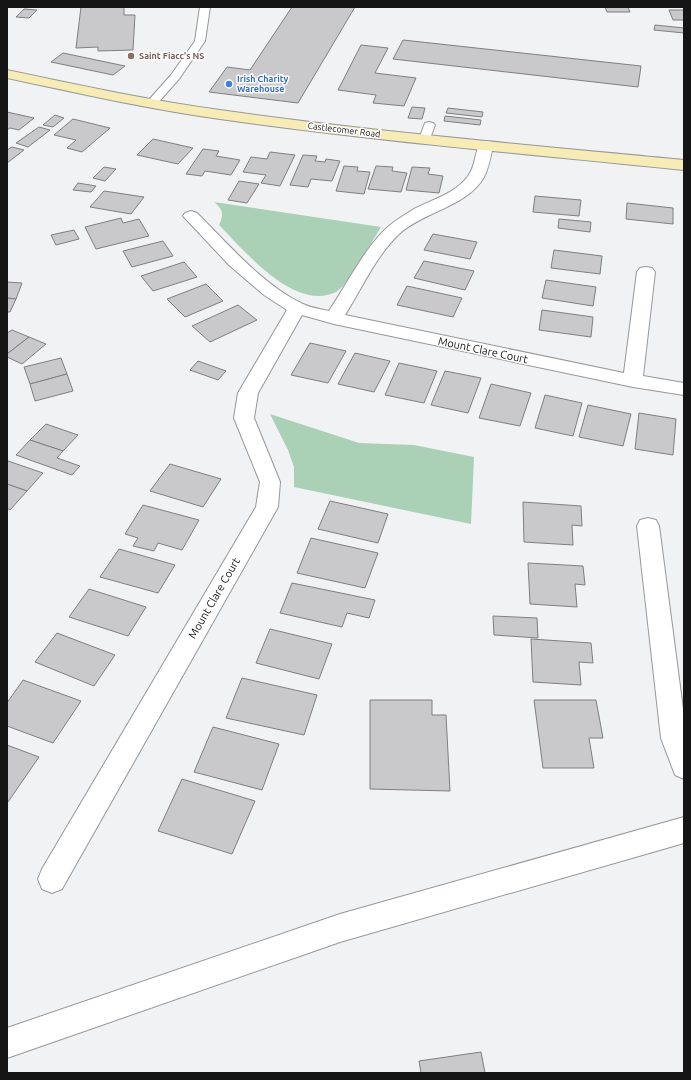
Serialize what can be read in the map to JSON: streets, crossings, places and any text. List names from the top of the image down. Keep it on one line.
{"streets":{"main road":["Castlecomer Road"],"street":["Mount Clare Court"]},"places":["Saint Fiacc's NS","Irish Charity Warehouse"]}
